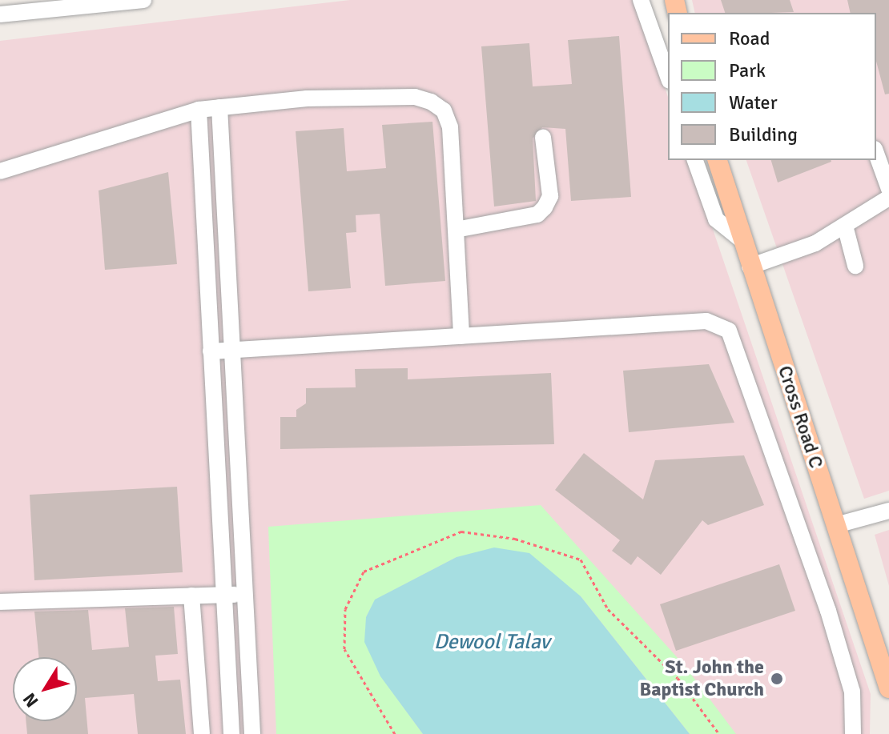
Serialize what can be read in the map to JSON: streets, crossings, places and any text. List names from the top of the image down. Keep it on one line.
{"streets":{"main road":["Cross Road C"]},"water":["Dewool Talav"],"places":["St. John the Baptist Church"],"legend":["Road","Park","Water","Building"],"north":"bottom left"}
